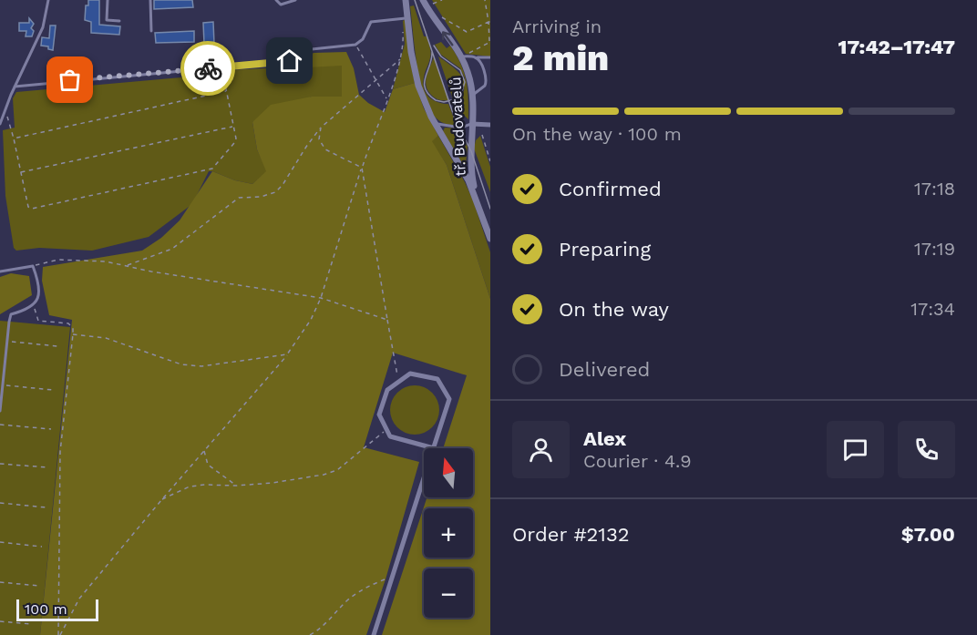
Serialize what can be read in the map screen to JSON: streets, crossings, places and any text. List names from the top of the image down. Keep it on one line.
{"streets":{"street":["tř. Budovatelů"]},"scale_bar":"100 m","north":"top","page":{"heading":["2 min","Arriving in","17:42–17:47"],"panel":["Alex","Courier · 4.9","Order #2132","$7.00"],"bar":"On the way · 100 m","list":[["Confirmed","17:18"],["Preparing","17:19"],["On the way","17:34"],"Delivered"],"map_buttons":["+","−"],"scale":"100 m"}}
